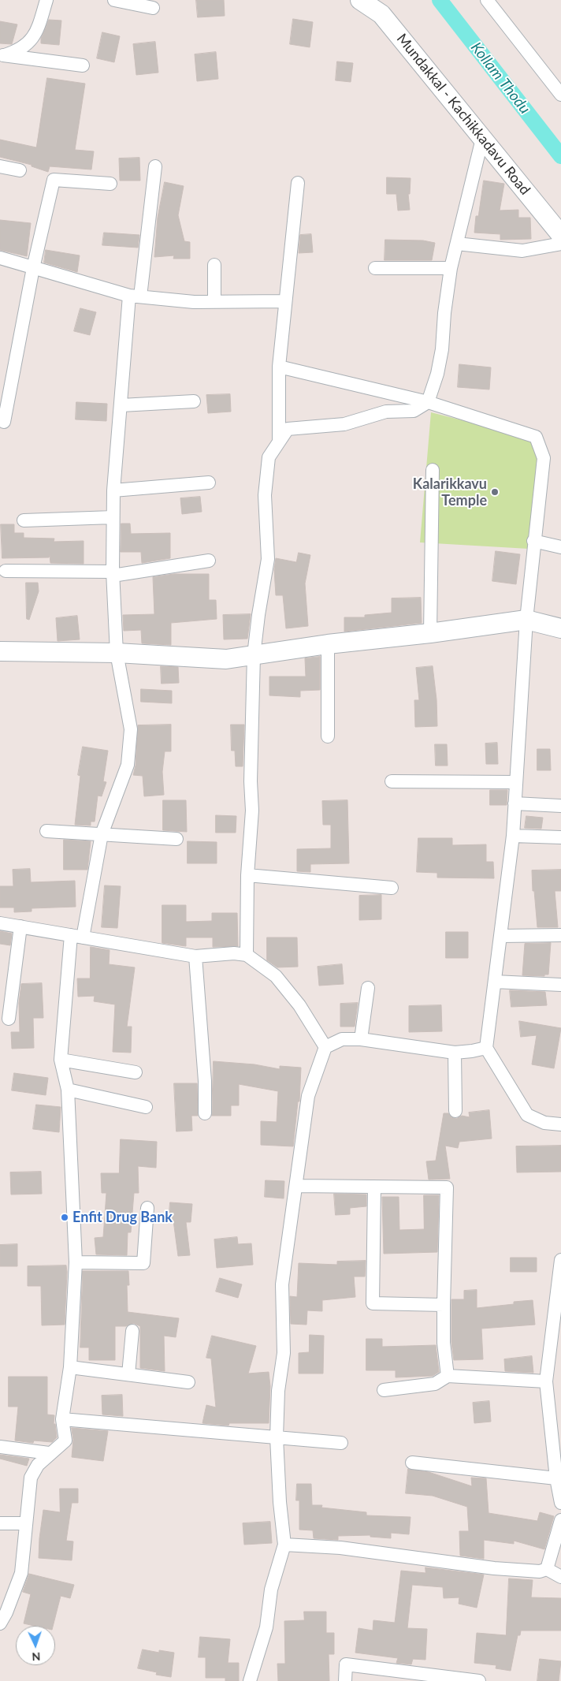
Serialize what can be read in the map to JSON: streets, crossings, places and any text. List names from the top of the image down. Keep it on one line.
{"streets":{"street":["Mundakkal - Kachikkadavu Road"]},"water":["Kollam Thodu"],"places":["Kalarikkavu Temple","Enfit Drug Bank"],"north":"bottom"}
